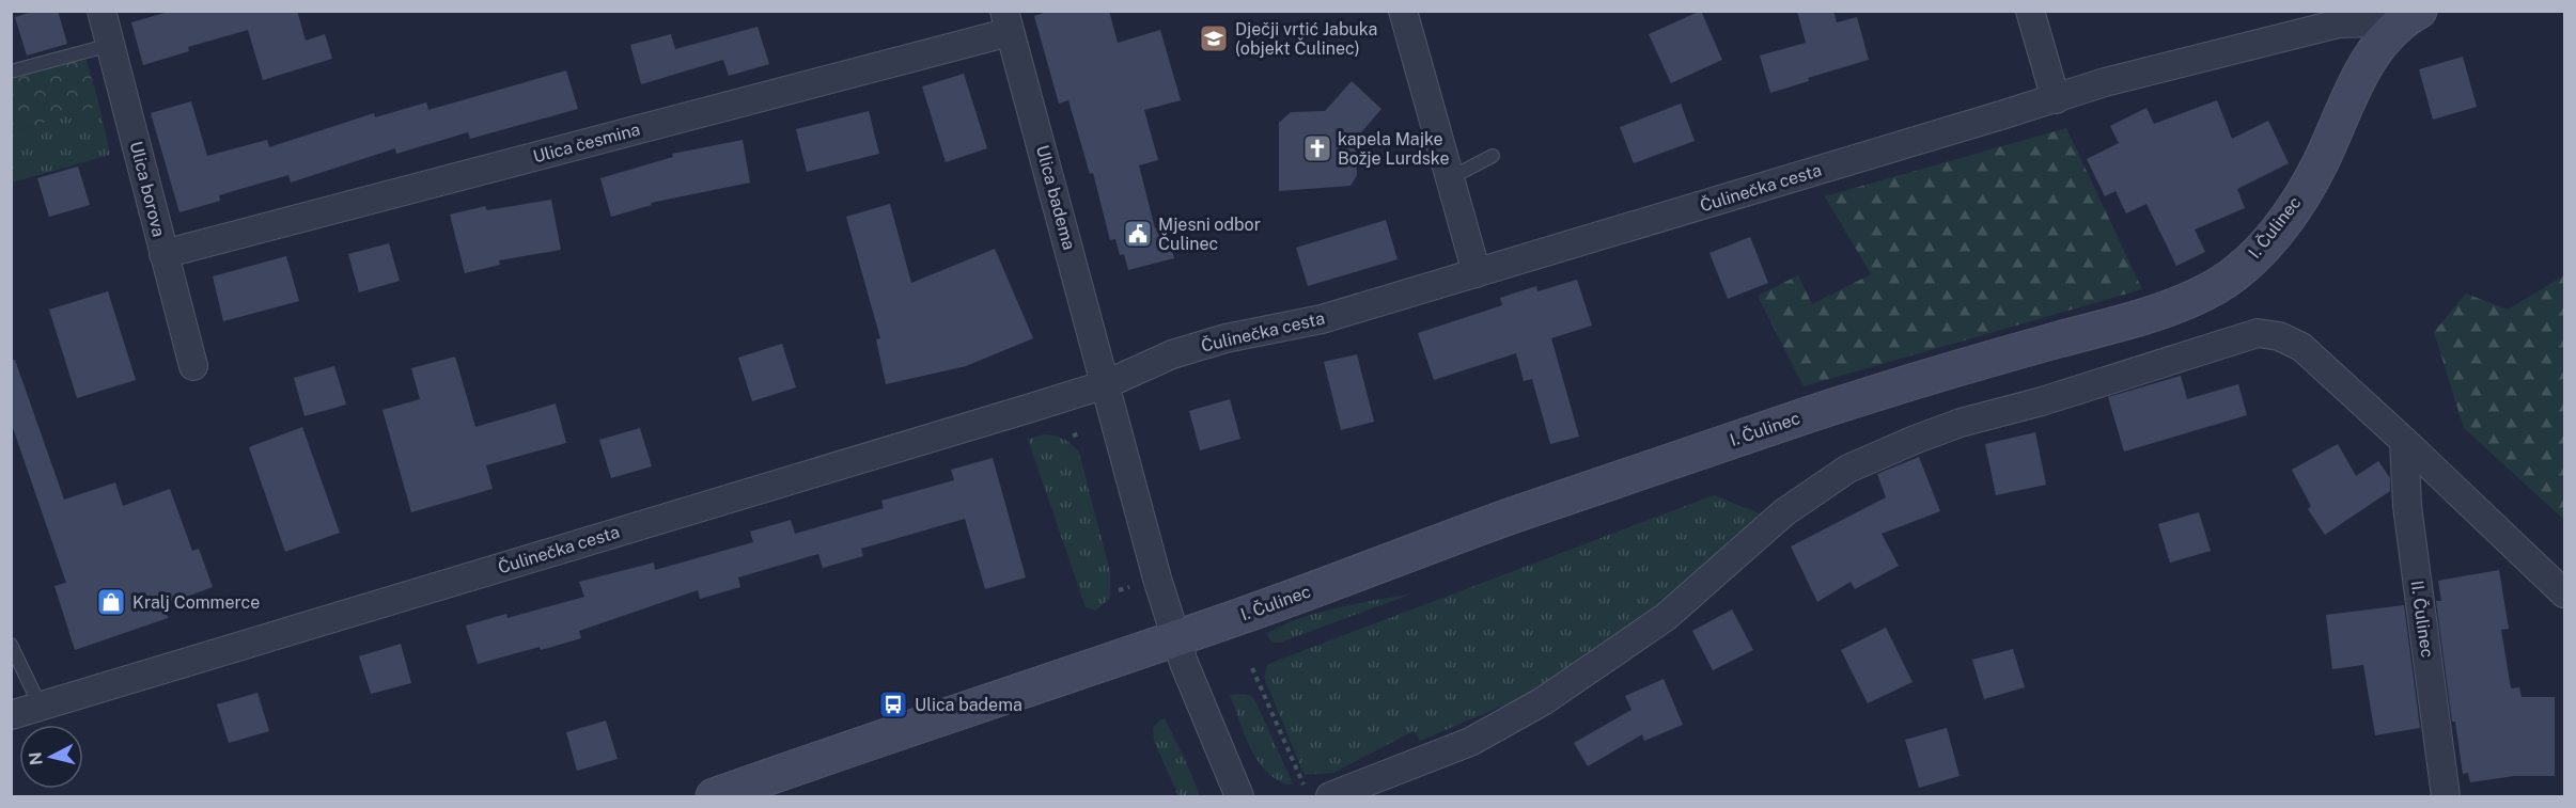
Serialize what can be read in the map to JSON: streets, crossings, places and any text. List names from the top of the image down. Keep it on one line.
{"streets":{"street":["Ulica česmina","Čulinečka cesta","Ulica borova","Ulica badema","I. Čulinec","II. Čulinec"]},"crossings":[["Ulica česmina","Ulica borova"],["Ulica česmina","Ulica badema"],["Čulinečka cesta","Ulica badema"],["Čulinečka cesta","I. Čulinec"]],"places":{"school or university":["Dječji vrtić Jabuka (objekt Čulinec)"],"church":["kapela Majke Božje Lurdske"],"public building":["Mjesni odbor Čulinec"],"shop":["Kralj Commerce"],"bus stop":["Ulica badema"]},"north":"left"}
